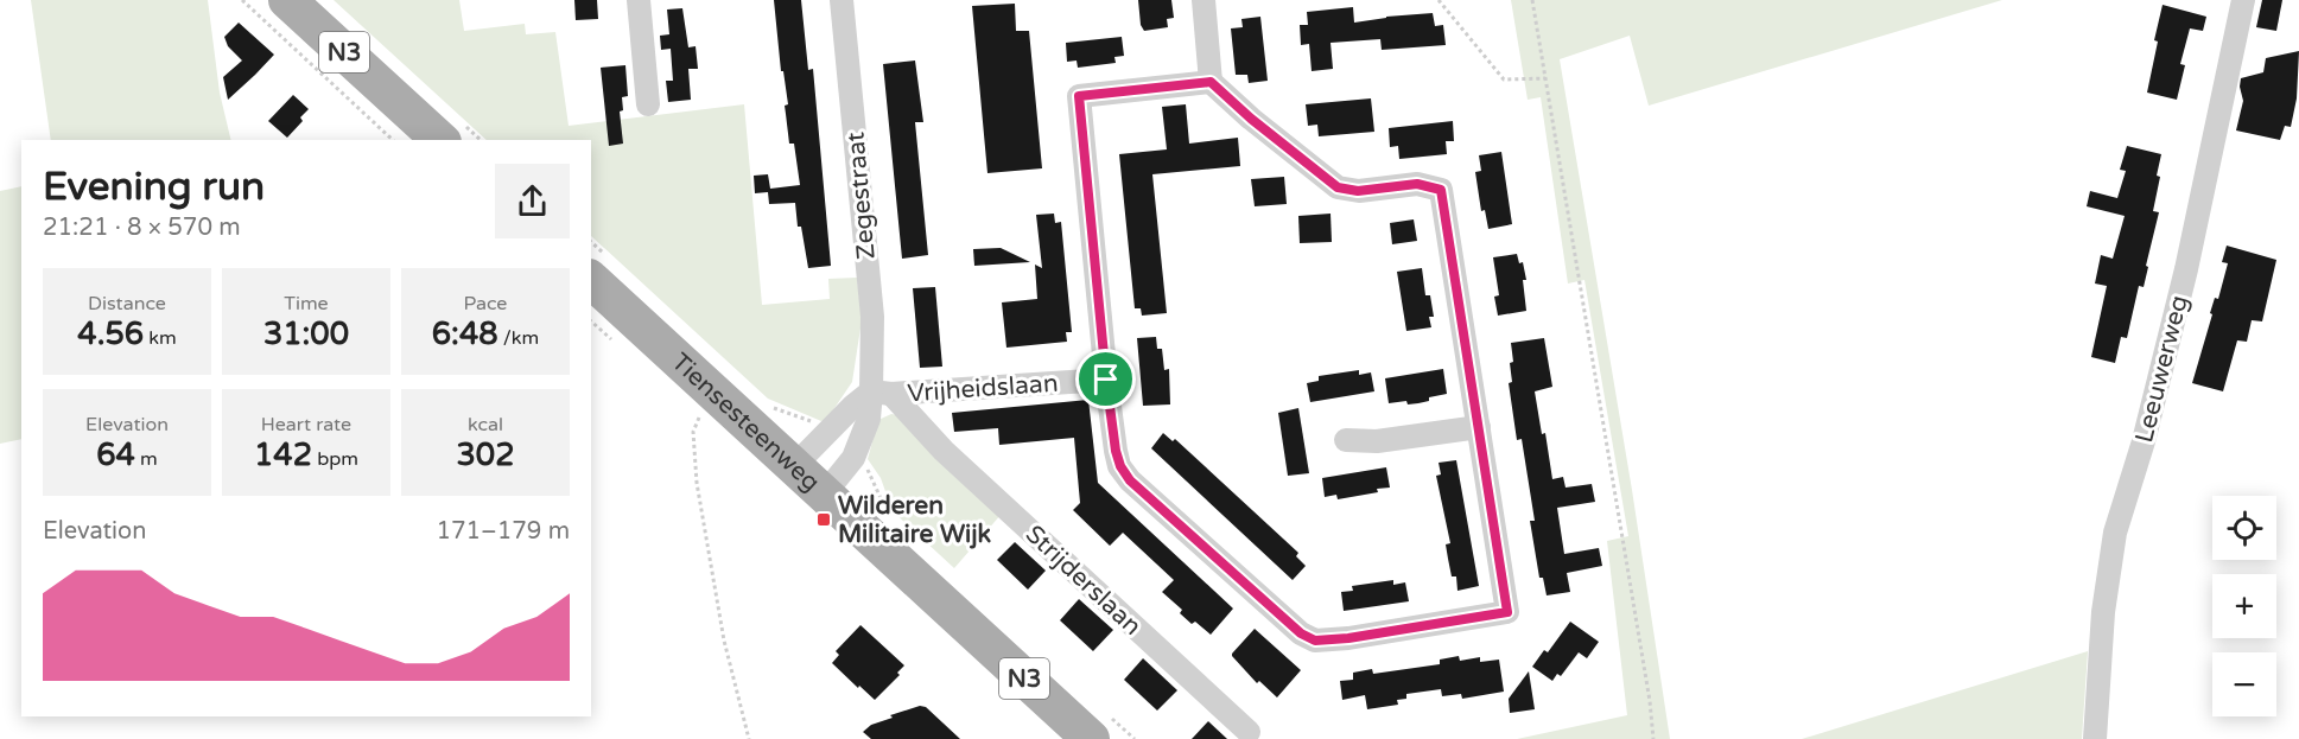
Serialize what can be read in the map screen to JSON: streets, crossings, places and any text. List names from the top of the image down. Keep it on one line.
{"streets":{"main road":["N3","Tiensesteenweg"],"street":["Zegestraat","Leeuwerweg","Vrijheidslaan","Strijderslaan"]},"crossings":[["Zegestraat","Vrijheidslaan"],["Zegestraat","Tiensesteenweg"],["Zegestraat","Strijderslaan"],["Vrijheidslaan","Strijderslaan"]],"places":{"transit":["Wilderen Militaire Wijk"]},"page":{"heading":["Evening run","21:21 · 8 × 570 m"],"stats":[["Distance","4.56 km"],["Time","31:00"],["Pace","6:48 /km"],["Elevation","64 m"],["Heart rate","142 bpm"],["kcal","302"]],"map_buttons":["+","−"],"chart":["Elevation","171–179 m"]}}
